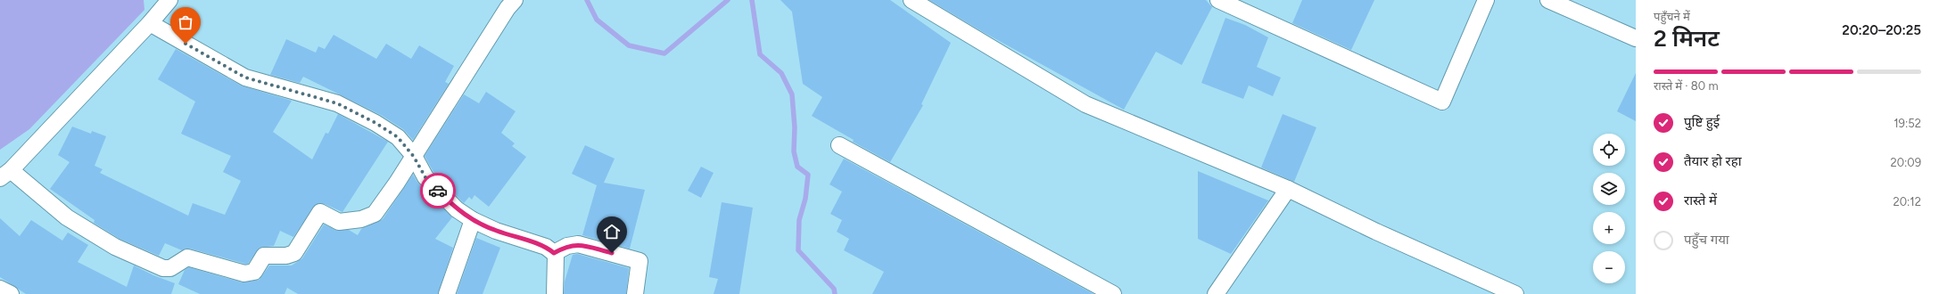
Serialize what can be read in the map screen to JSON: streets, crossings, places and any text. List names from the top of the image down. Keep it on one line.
{"page":{"heading":["2 मिनट","पहुँचने में","20:20–20:25"],"bar":"रास्ते में · 80 m","list":[["पुष्टि हुई","19:52"],["तैयार हो रहा","20:09"],["रास्ते में","20:12"],"पहुँच गया"],"map_buttons":["+","−"]}}
